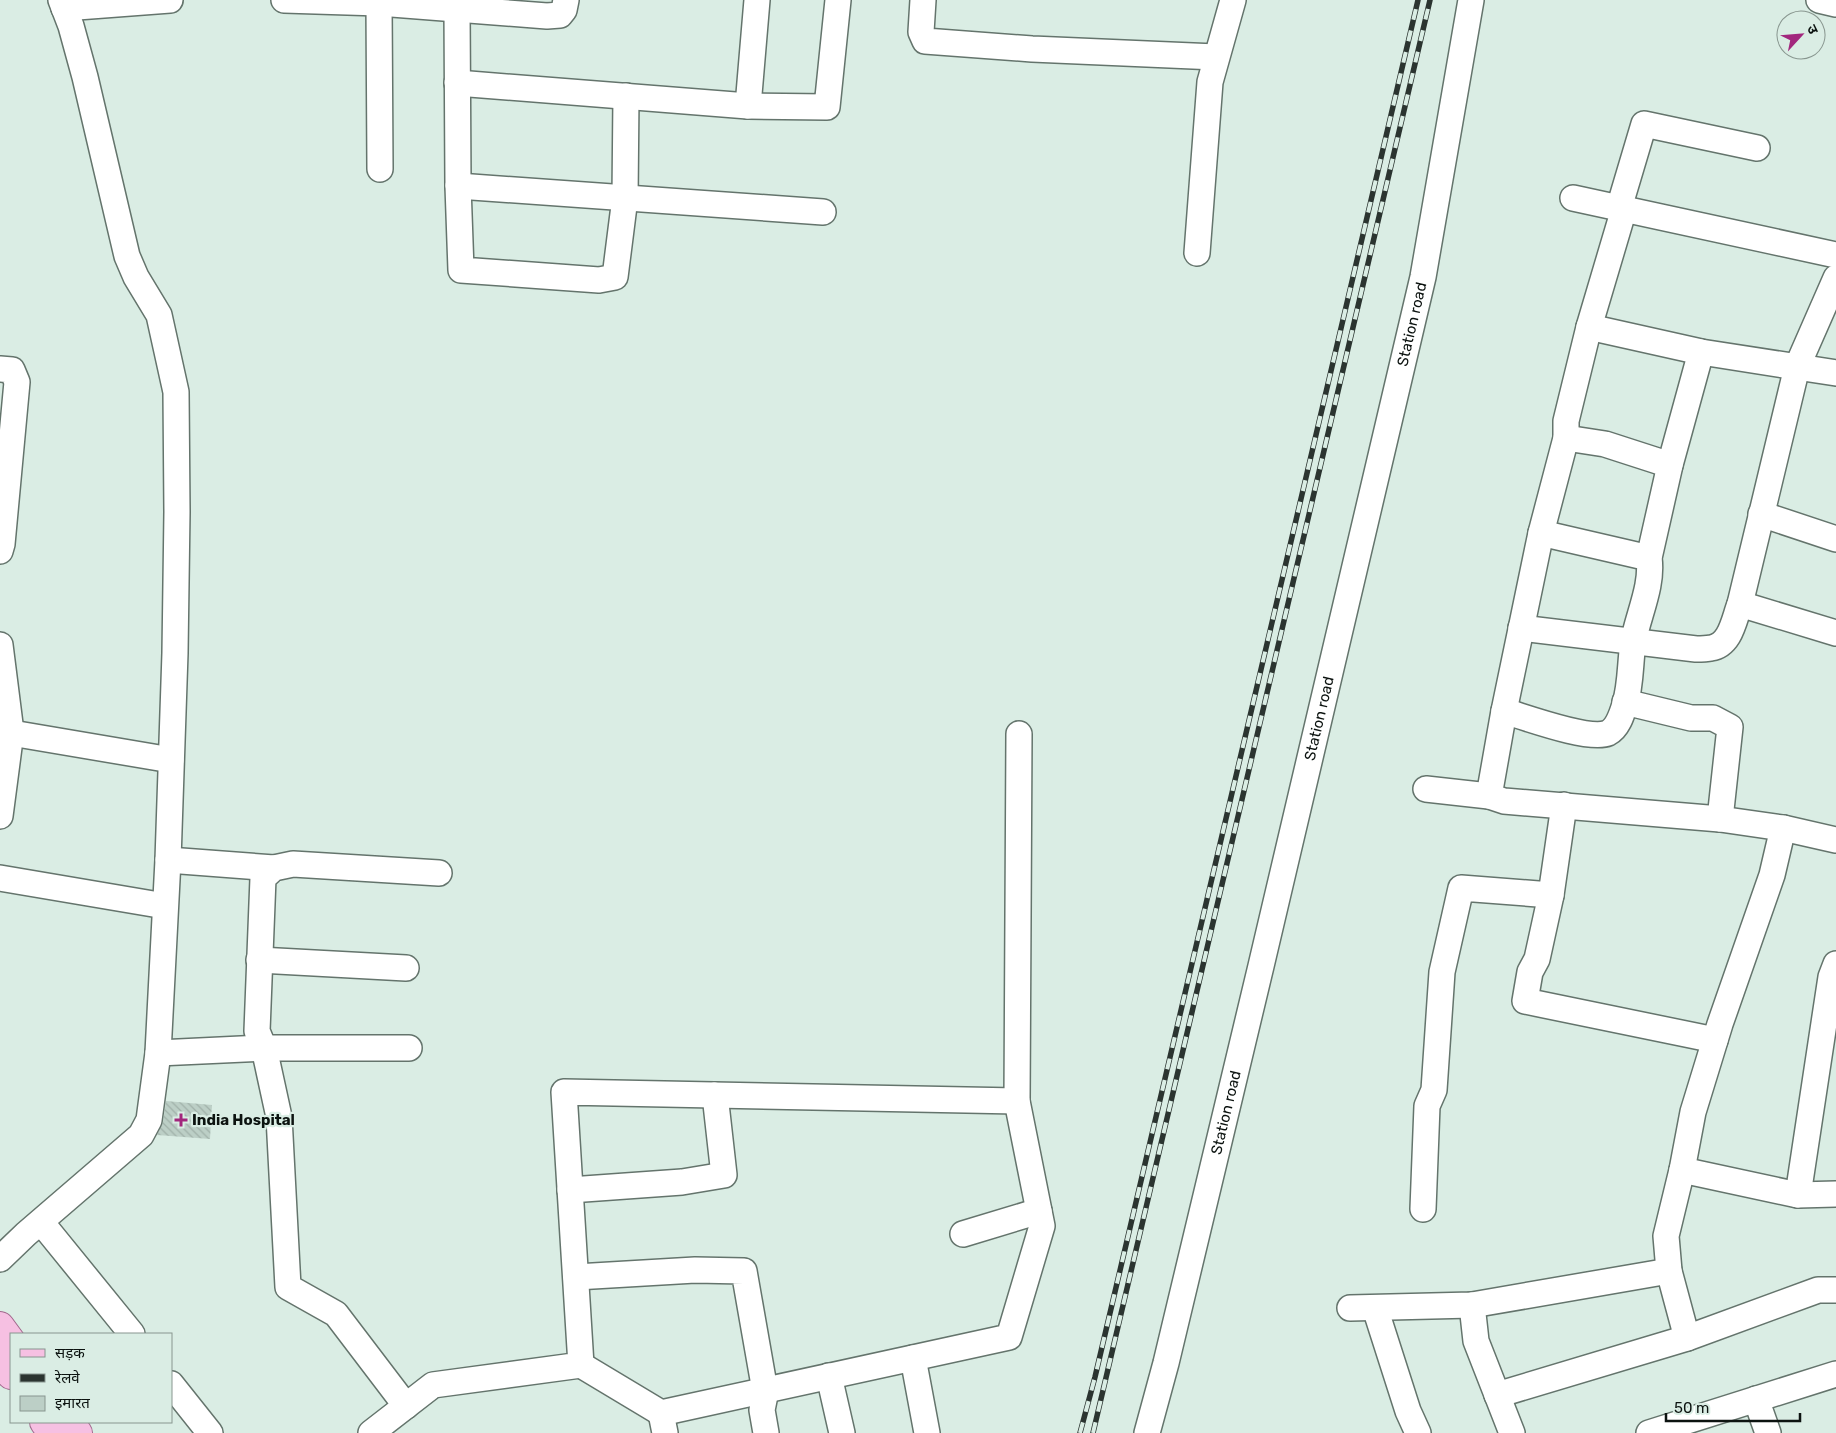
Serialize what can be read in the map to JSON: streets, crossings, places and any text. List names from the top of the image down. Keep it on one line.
{"streets":{"street":["Station road"]},"places":{"health":["India Hospital"]},"legend":["सड़क","रेलवे","इमारत"],"scale_bar":"50 m","north":"top right"}
